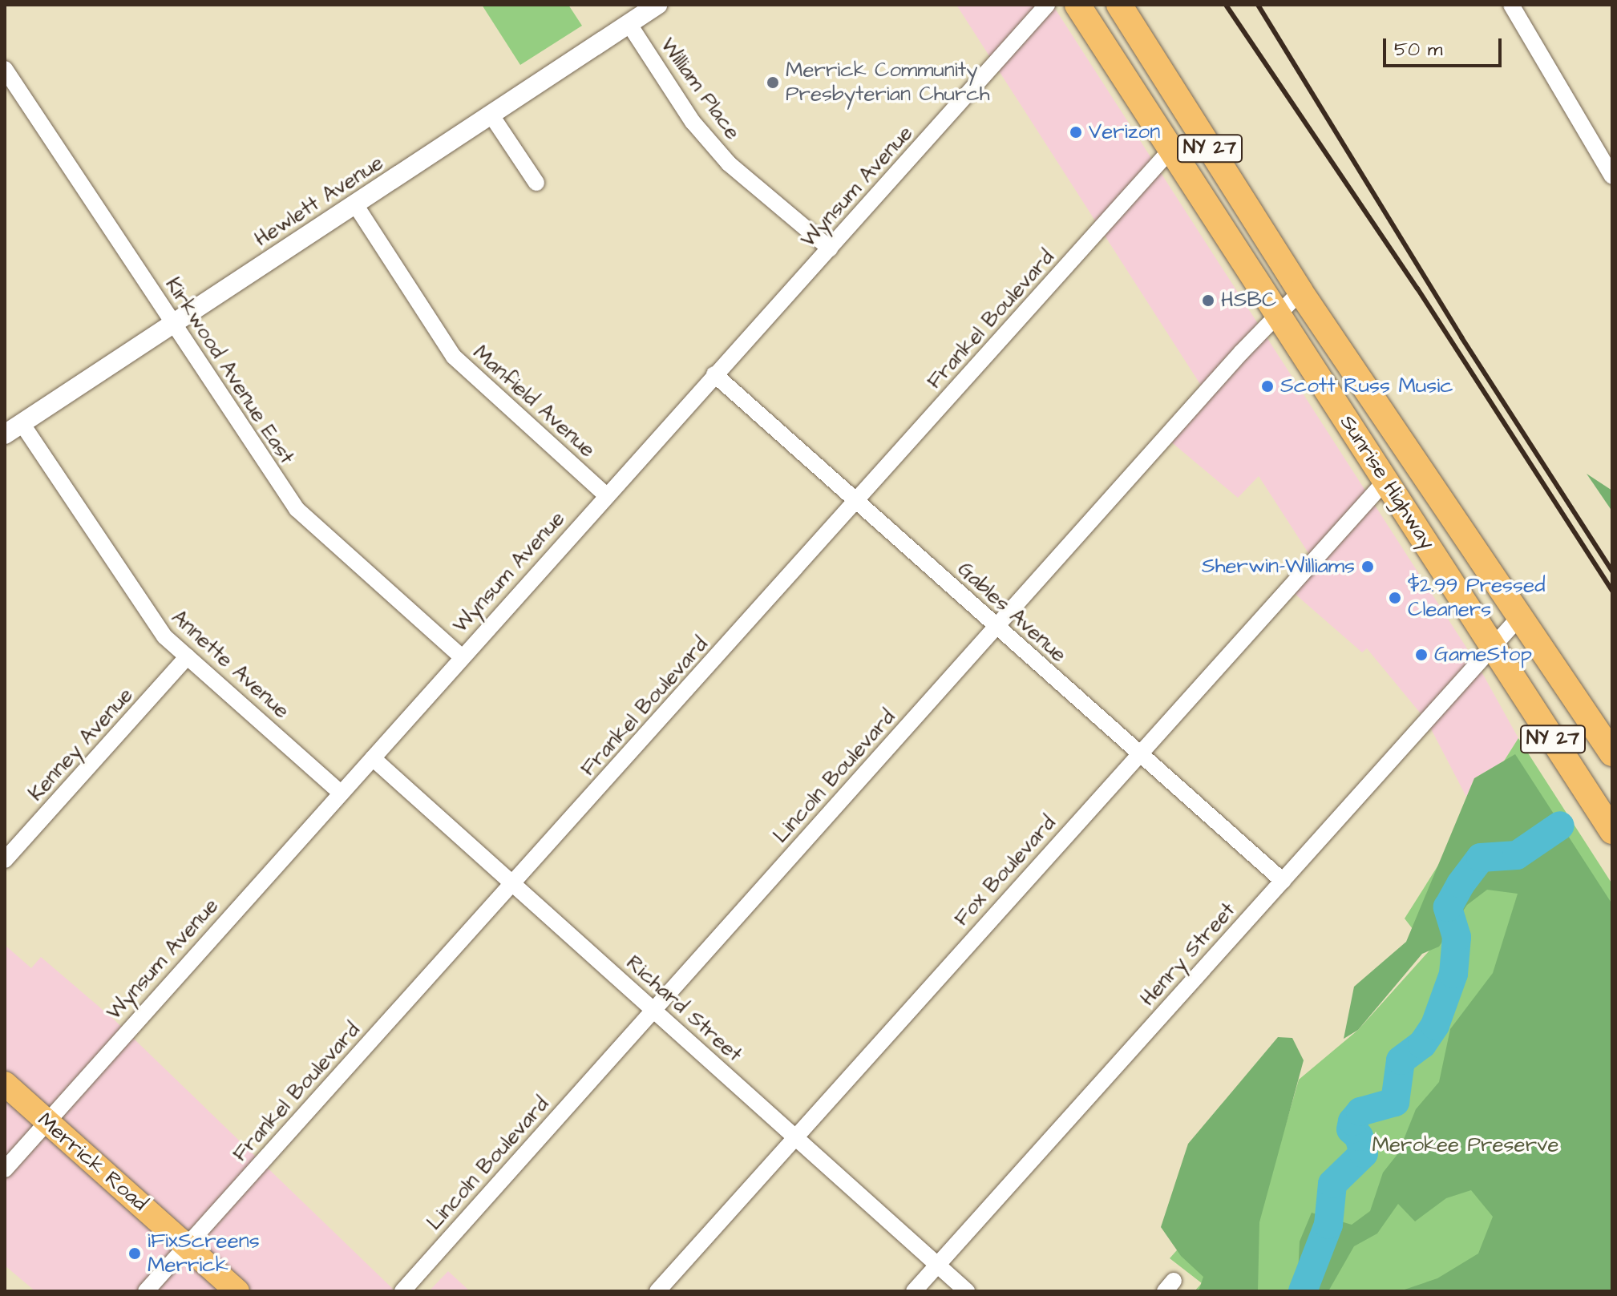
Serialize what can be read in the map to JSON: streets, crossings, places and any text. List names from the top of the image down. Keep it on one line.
{"streets":{"highway":["NY 27","Sunrise Highway"],"main road":["Merrick Road"],"street":["William Place","Wynsum Avenue","Hewlett Avenue","Frankel Boulevard","Kirkwood Avenue East","Manfield Avenue","Gables Avenue","Annette Avenue","Kenney Avenue","Lincoln Boulevard","Fox Boulevard","Henry Street","Richard Street"]},"crossings":[["William Place","Wynsum Avenue"],["William Place","Hewlett Avenue"],["Wynsum Avenue","Kirkwood Avenue East"],["Wynsum Avenue","Manfield Avenue"],["Wynsum Avenue","Gables Avenue"],["Wynsum Avenue","Annette Avenue"],["Wynsum Avenue","Richard Street"],["Wynsum Avenue","Merrick Road"],["Hewlett Avenue","Kirkwood Avenue East"],["Hewlett Avenue","Manfield Avenue"],["Hewlett Avenue","Annette Avenue"],["Frankel Boulevard","Sunrise Highway"],["Frankel Boulevard","Gables Avenue"],["Frankel Boulevard","Richard Street"],["Frankel Boulevard","Merrick Road"],["Sunrise Highway","Lincoln Boulevard"],["Sunrise Highway","Fox Boulevard"],["Sunrise Highway","Henry Street"],["Gables Avenue","Lincoln Boulevard"],["Gables Avenue","Fox Boulevard"],["Gables Avenue","Henry Street"],["Annette Avenue","Kenney Avenue"],["Lincoln Boulevard","Richard Street"],["Fox Boulevard","Richard Street"],["Henry Street","Richard Street"]],"parks":["Merokee Preserve"],"places":["Merrick Community Presbyterian Church","Verizon","HSBC","Scott Russ Music","Sherwin-Williams","$2.99 Pressed Cleaners","GameStop","iFixScreens Merrick"],"scale_bar":"50 m"}
